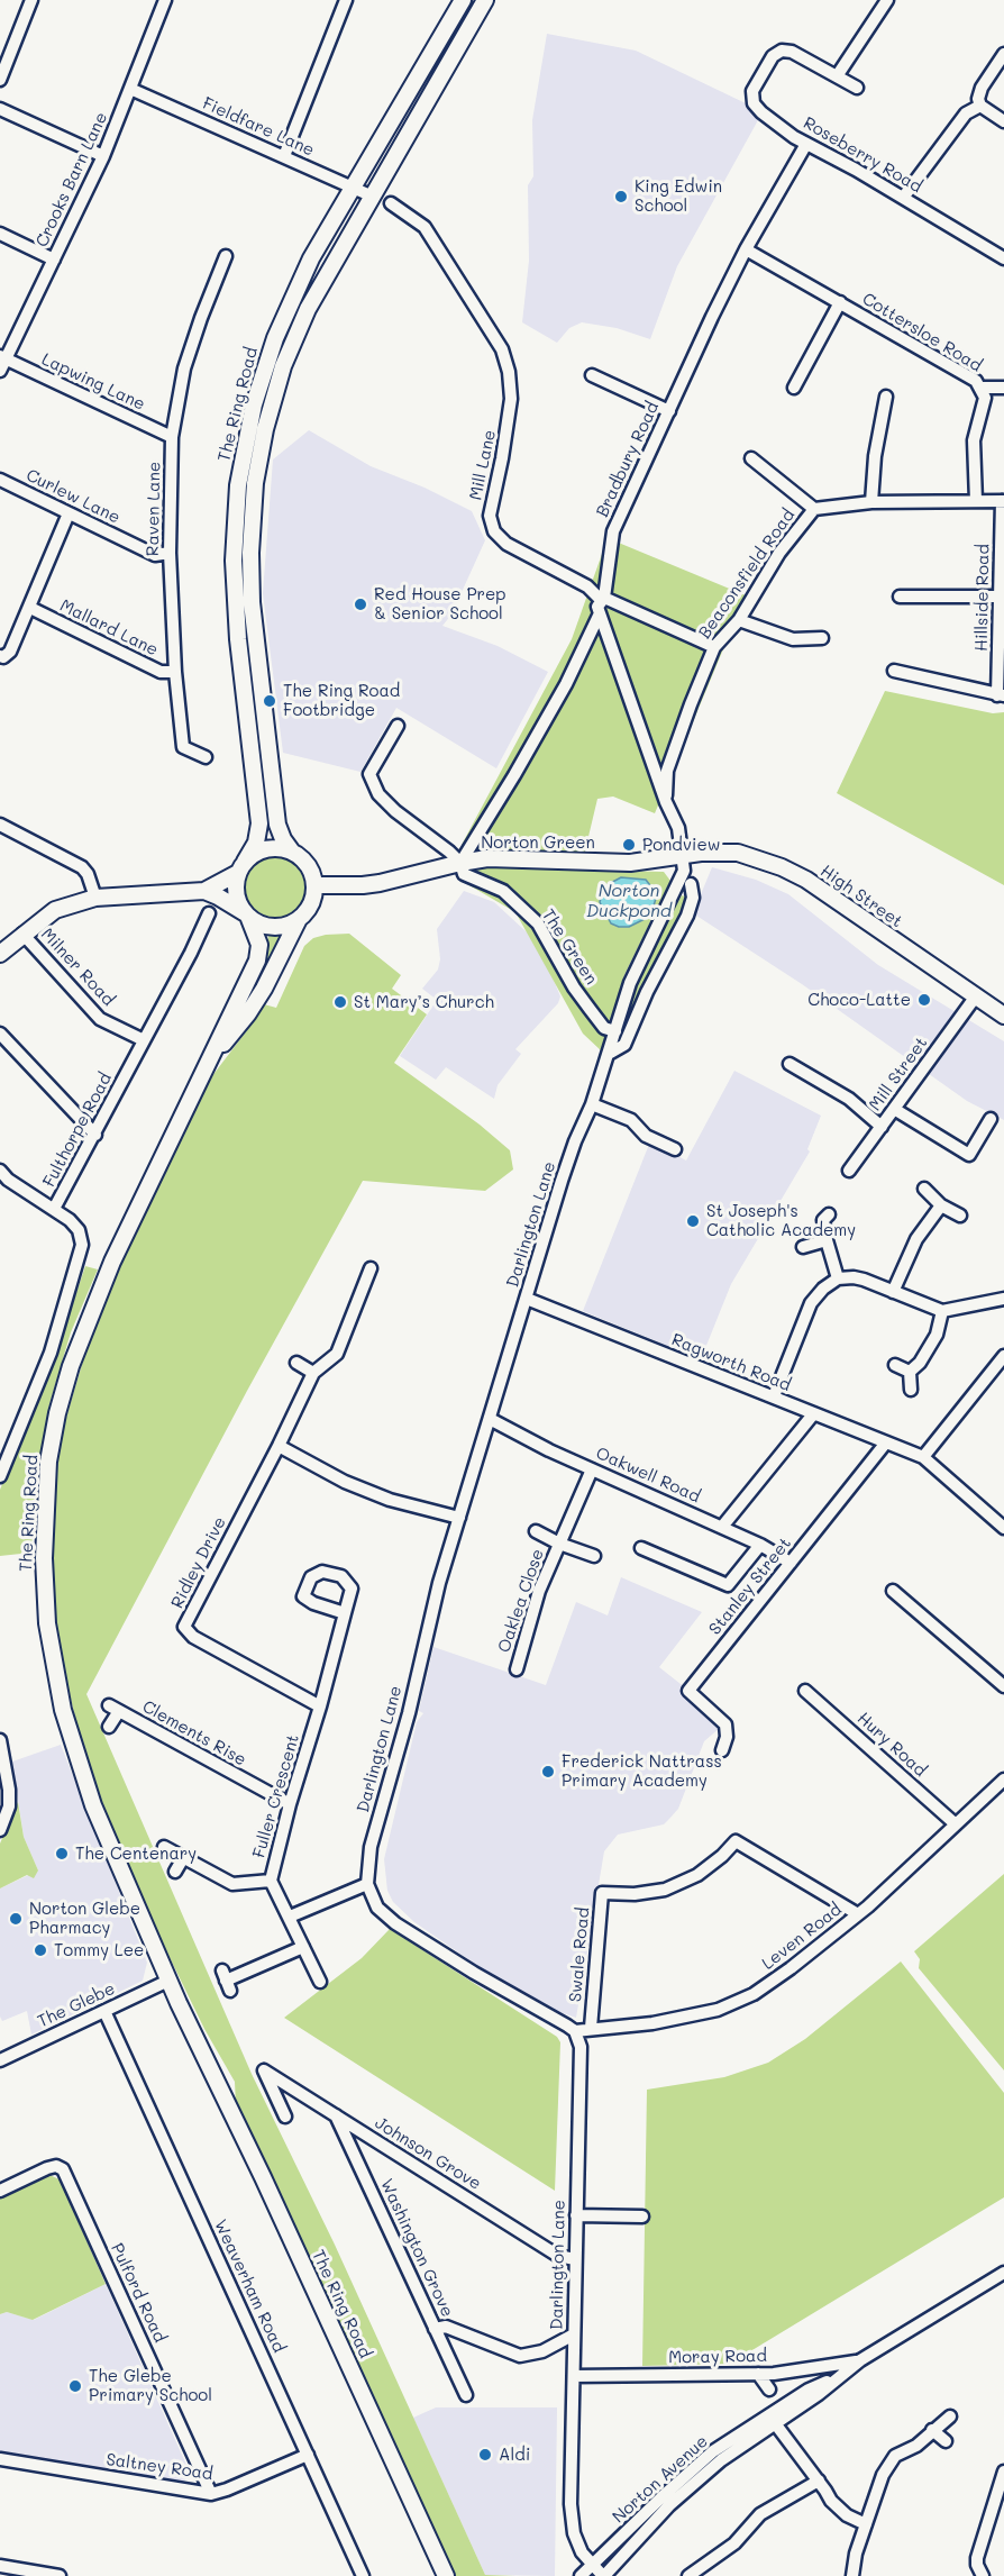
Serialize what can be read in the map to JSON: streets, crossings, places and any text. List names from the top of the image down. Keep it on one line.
{"streets":{"main road":["The Ring Road","Norton Green","High Street"],"street":["Fieldfare Lane","Roseberry Road","Crooks Barn Lane","Cottersloe Road","Lapwing Lane","Bradbury Road","Mill Lane","Curlew Lane","Raven Lane","Beaconsfield Road","Hillside Road","Mallard Lane","The Green","Milner Road","Mill Street","Fulthorpe Road","Darlington Lane","Ragworth Road","Oakwell Road","Ridley Drive","Stanley Street","Oaklea Close","Clements Rise","Hury Road","Fuller Crescent","Leven Road","Swale Road","The Glebe","Johnson Grove","Washington Grove","Weaverham Road","Pulford Road","Moray Road","Saltney Road","Norton Avenue"]},"crossings":[["Fieldfare Lane","Crooks Barn Lane"],["Fieldfare Lane","The Ring Road"],["Roseberry Road","Bradbury Road"],["Crooks Barn Lane","Lapwing Lane"],["Cottersloe Road","Bradbury Road"],["Cottersloe Road","Beaconsfield Road"],["Lapwing Lane","Raven Lane"],["The Ring Road","Norton Green"],["The Ring Road","The Glebe"],["Bradbury Road","Mill Lane"],["Bradbury Road","Norton Green"],["Bradbury Road","The Green"],["Mill Lane","Beaconsfield Road"],["Curlew Lane","Raven Lane"],["Raven Lane","Mallard Lane"],["Beaconsfield Road","Hillside Road"],["Beaconsfield Road","Darlington Lane"],["Norton Green","High Street"],["Norton Green","The Green"],["Norton Green","Darlington Lane"],["High Street","Mill Street"],["High Street","Darlington Lane"],["The Green","Darlington Lane"],["Milner Road","Fulthorpe Road"],["Darlington Lane","Ragworth Road"],["Darlington Lane","Oakwell Road"],["Darlington Lane","Leven Road"],["Darlington Lane","Johnson Grove"],["Darlington Lane","Moray Road"],["Darlington Lane","Norton Avenue"],["Ragworth Road","Stanley Street"],["Oakwell Road","Stanley Street"],["Oakwell Road","Oaklea Close"],["Ridley Drive","Fuller Crescent"],["Clements Rise","Fuller Crescent"],["Hury Road","Leven Road"],["Leven Road","Swale Road"],["The Glebe","Weaverham Road"],["Johnson Grove","Washington Grove"],["Weaverham Road","Saltney Road"],["Pulford Road","Saltney Road"],["Moray Road","Norton Avenue"]],"water":["Norton Duckpond"],"places":["King Edwin School","Red House Prep & Senior School","The Ring Road Footbridge","Pondview","Choco-Latte","St Mary’s Church","St Joseph's Catholic Academy","Frederick Nattrass Primary Academy","The Centenary","Norton Glebe Pharmacy","Tommy Lee","The Glebe Primary School","Aldi"]}
